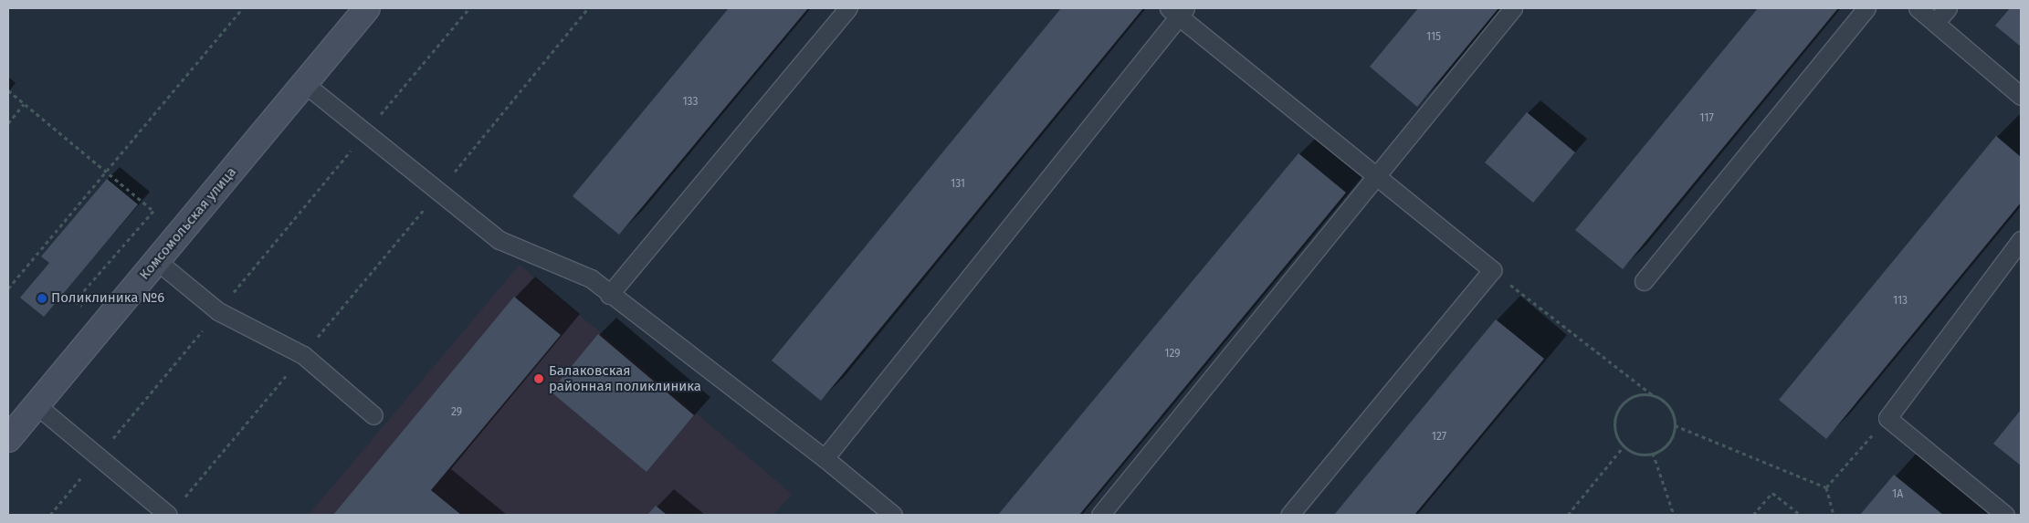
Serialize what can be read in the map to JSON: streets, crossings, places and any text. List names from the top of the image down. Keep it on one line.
{"streets":{"main road":["Комсомольская улица"]},"places":["Поликлиника №6","Балаковская районная поликлиника"],"house_numbers":["115","133","117","131","113","129","29","127","1А"]}
